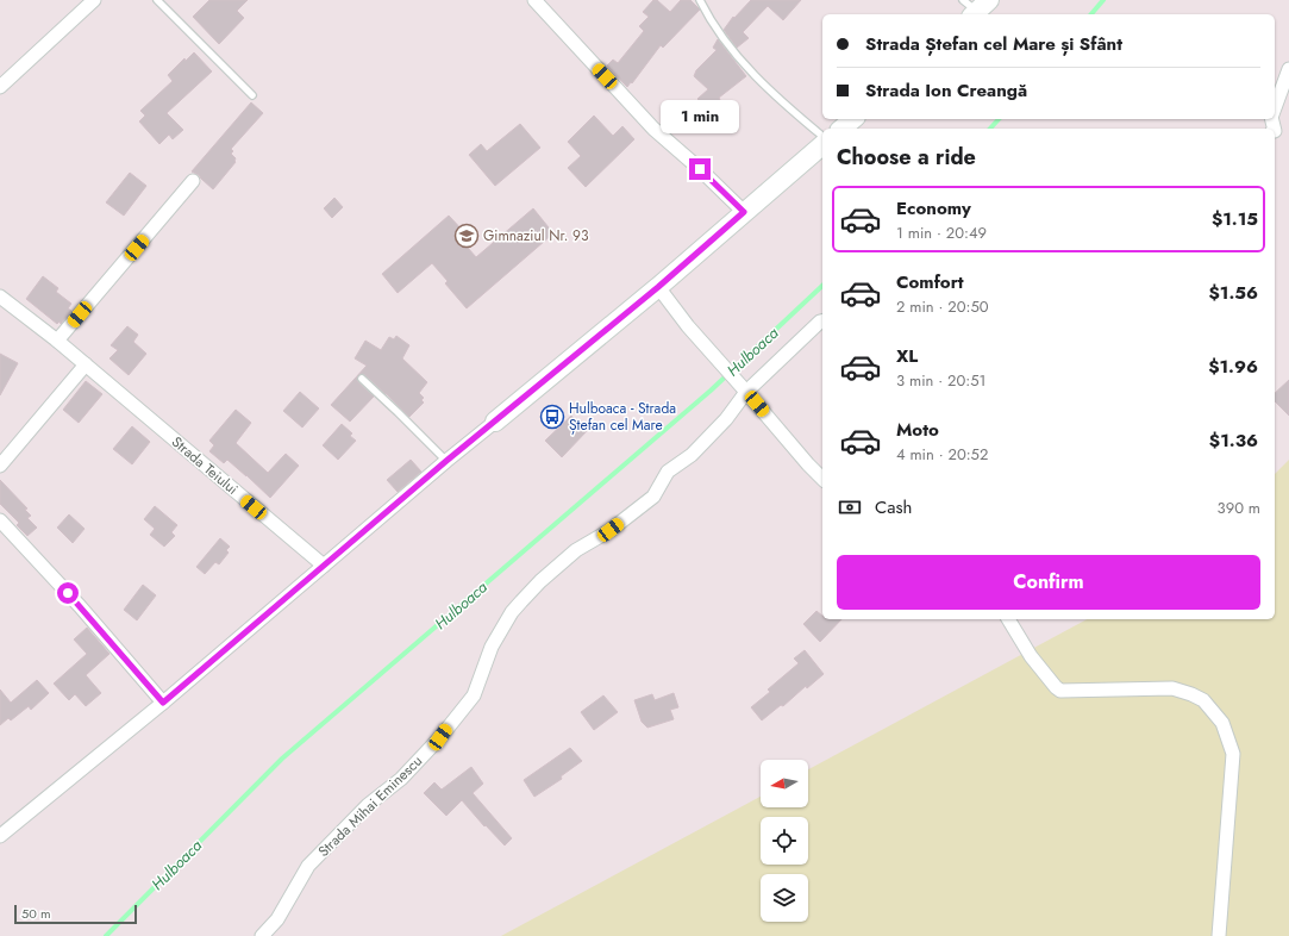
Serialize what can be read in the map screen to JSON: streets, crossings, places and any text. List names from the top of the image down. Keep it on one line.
{"streets":{"street":["Strada Teiului","Strada Mihai Eminescu"]},"water":["Hulboaca"],"places":{"school or university":["Gimnaziul Nr. 93"],"bus stop":["Hulboaca - Strada Ștefan cel Mare"]},"scale_bar":"50 m","north":"left","page":{"banner":["Strada Ștefan cel Mare și Sfânt","Strada Ion Creangă"],"bubble":"1 min","heading":"Choose a ride","list":[{"name":"Economy","note":"1 min · 20:49","value":"$1.15"},{"name":"Comfort","note":"2 min · 20:50","value":"$1.56"},{"name":"XL","note":"3 min · 20:51","value":"$1.96"},{"name":"Moto","note":"4 min · 20:52","value":"$1.36"}],"pay":["Cash","390 m"],"buttons":"Confirm","scale":"50 m"}}
